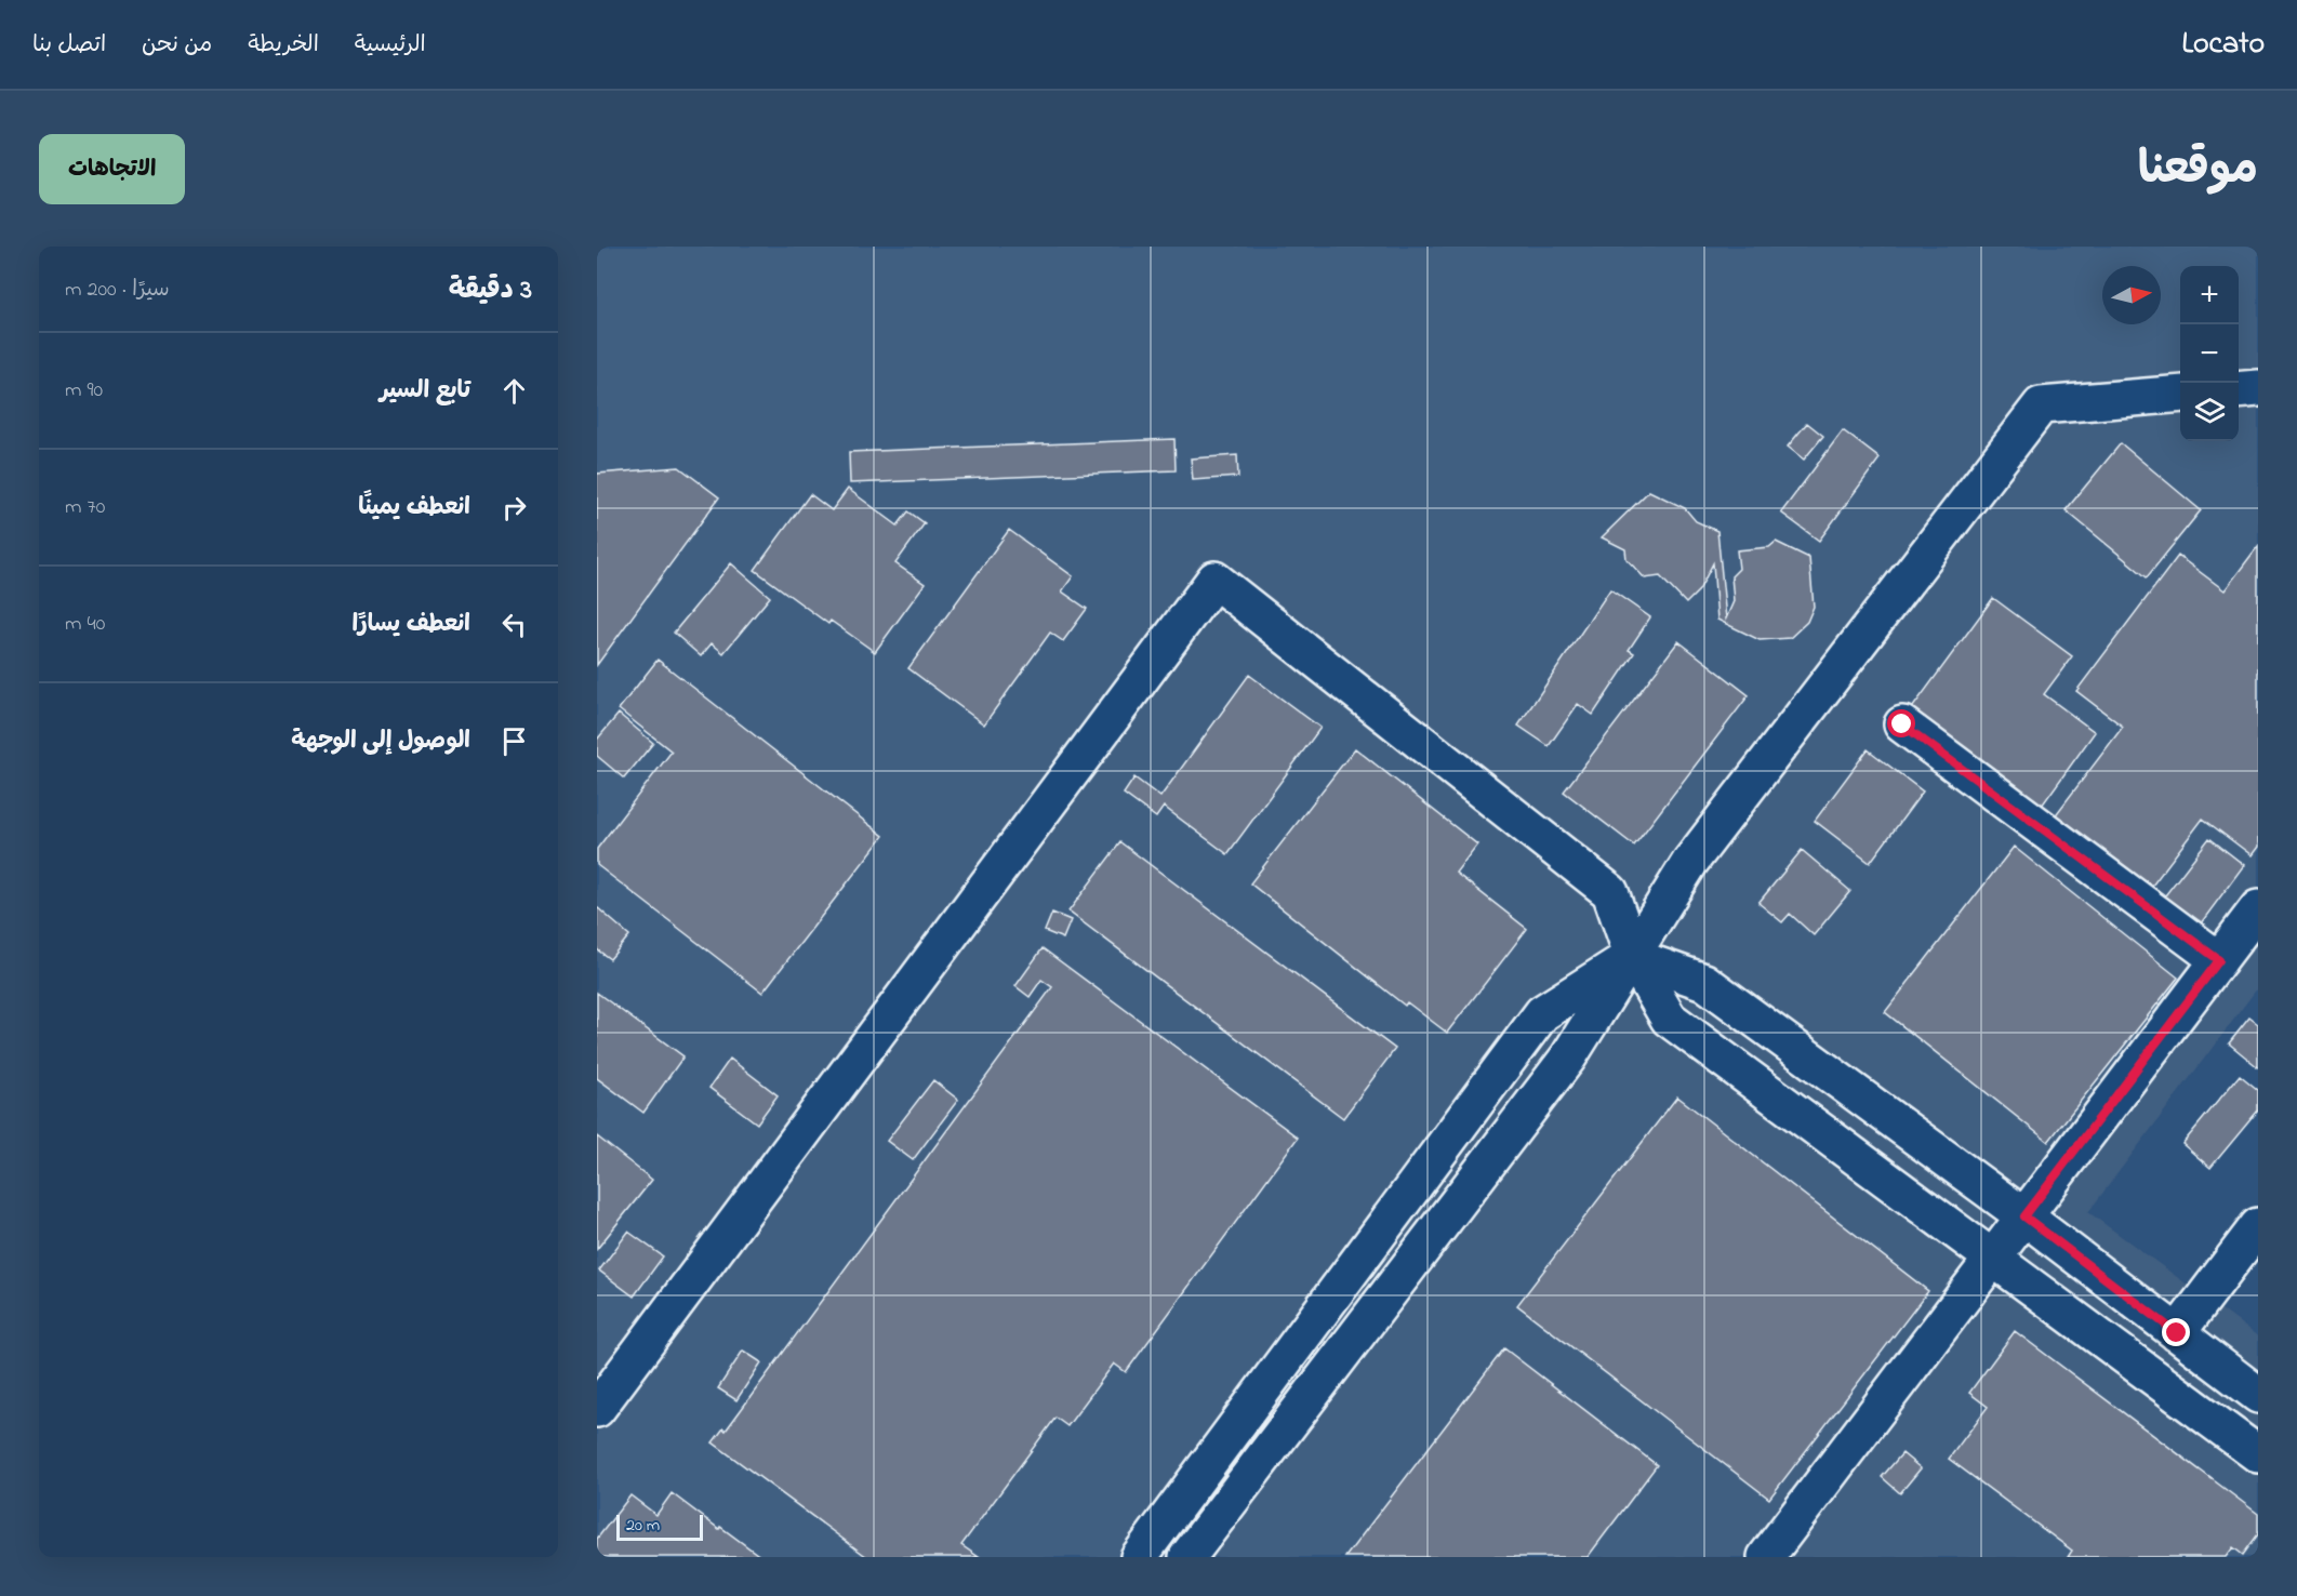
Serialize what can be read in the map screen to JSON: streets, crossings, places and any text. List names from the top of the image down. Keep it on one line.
{"scale_bar":"20 m","north":"right","page":{"header":"Locato","nav":["الرئيسية","الخريطة","من نحن","اتصل بنا"],"title":"موقعنا","buttons":"الاتجاهات","heading":["3 دقيقة","سيرًا · 200 m"],"map_buttons":["+","−"],"list":[["تابع السير","90 m"],["انعطف يمينًا","70 m"],["انعطف يسارًا","40 m"],"الوصول إلى الوجهة"],"scale":"20 m"}}
